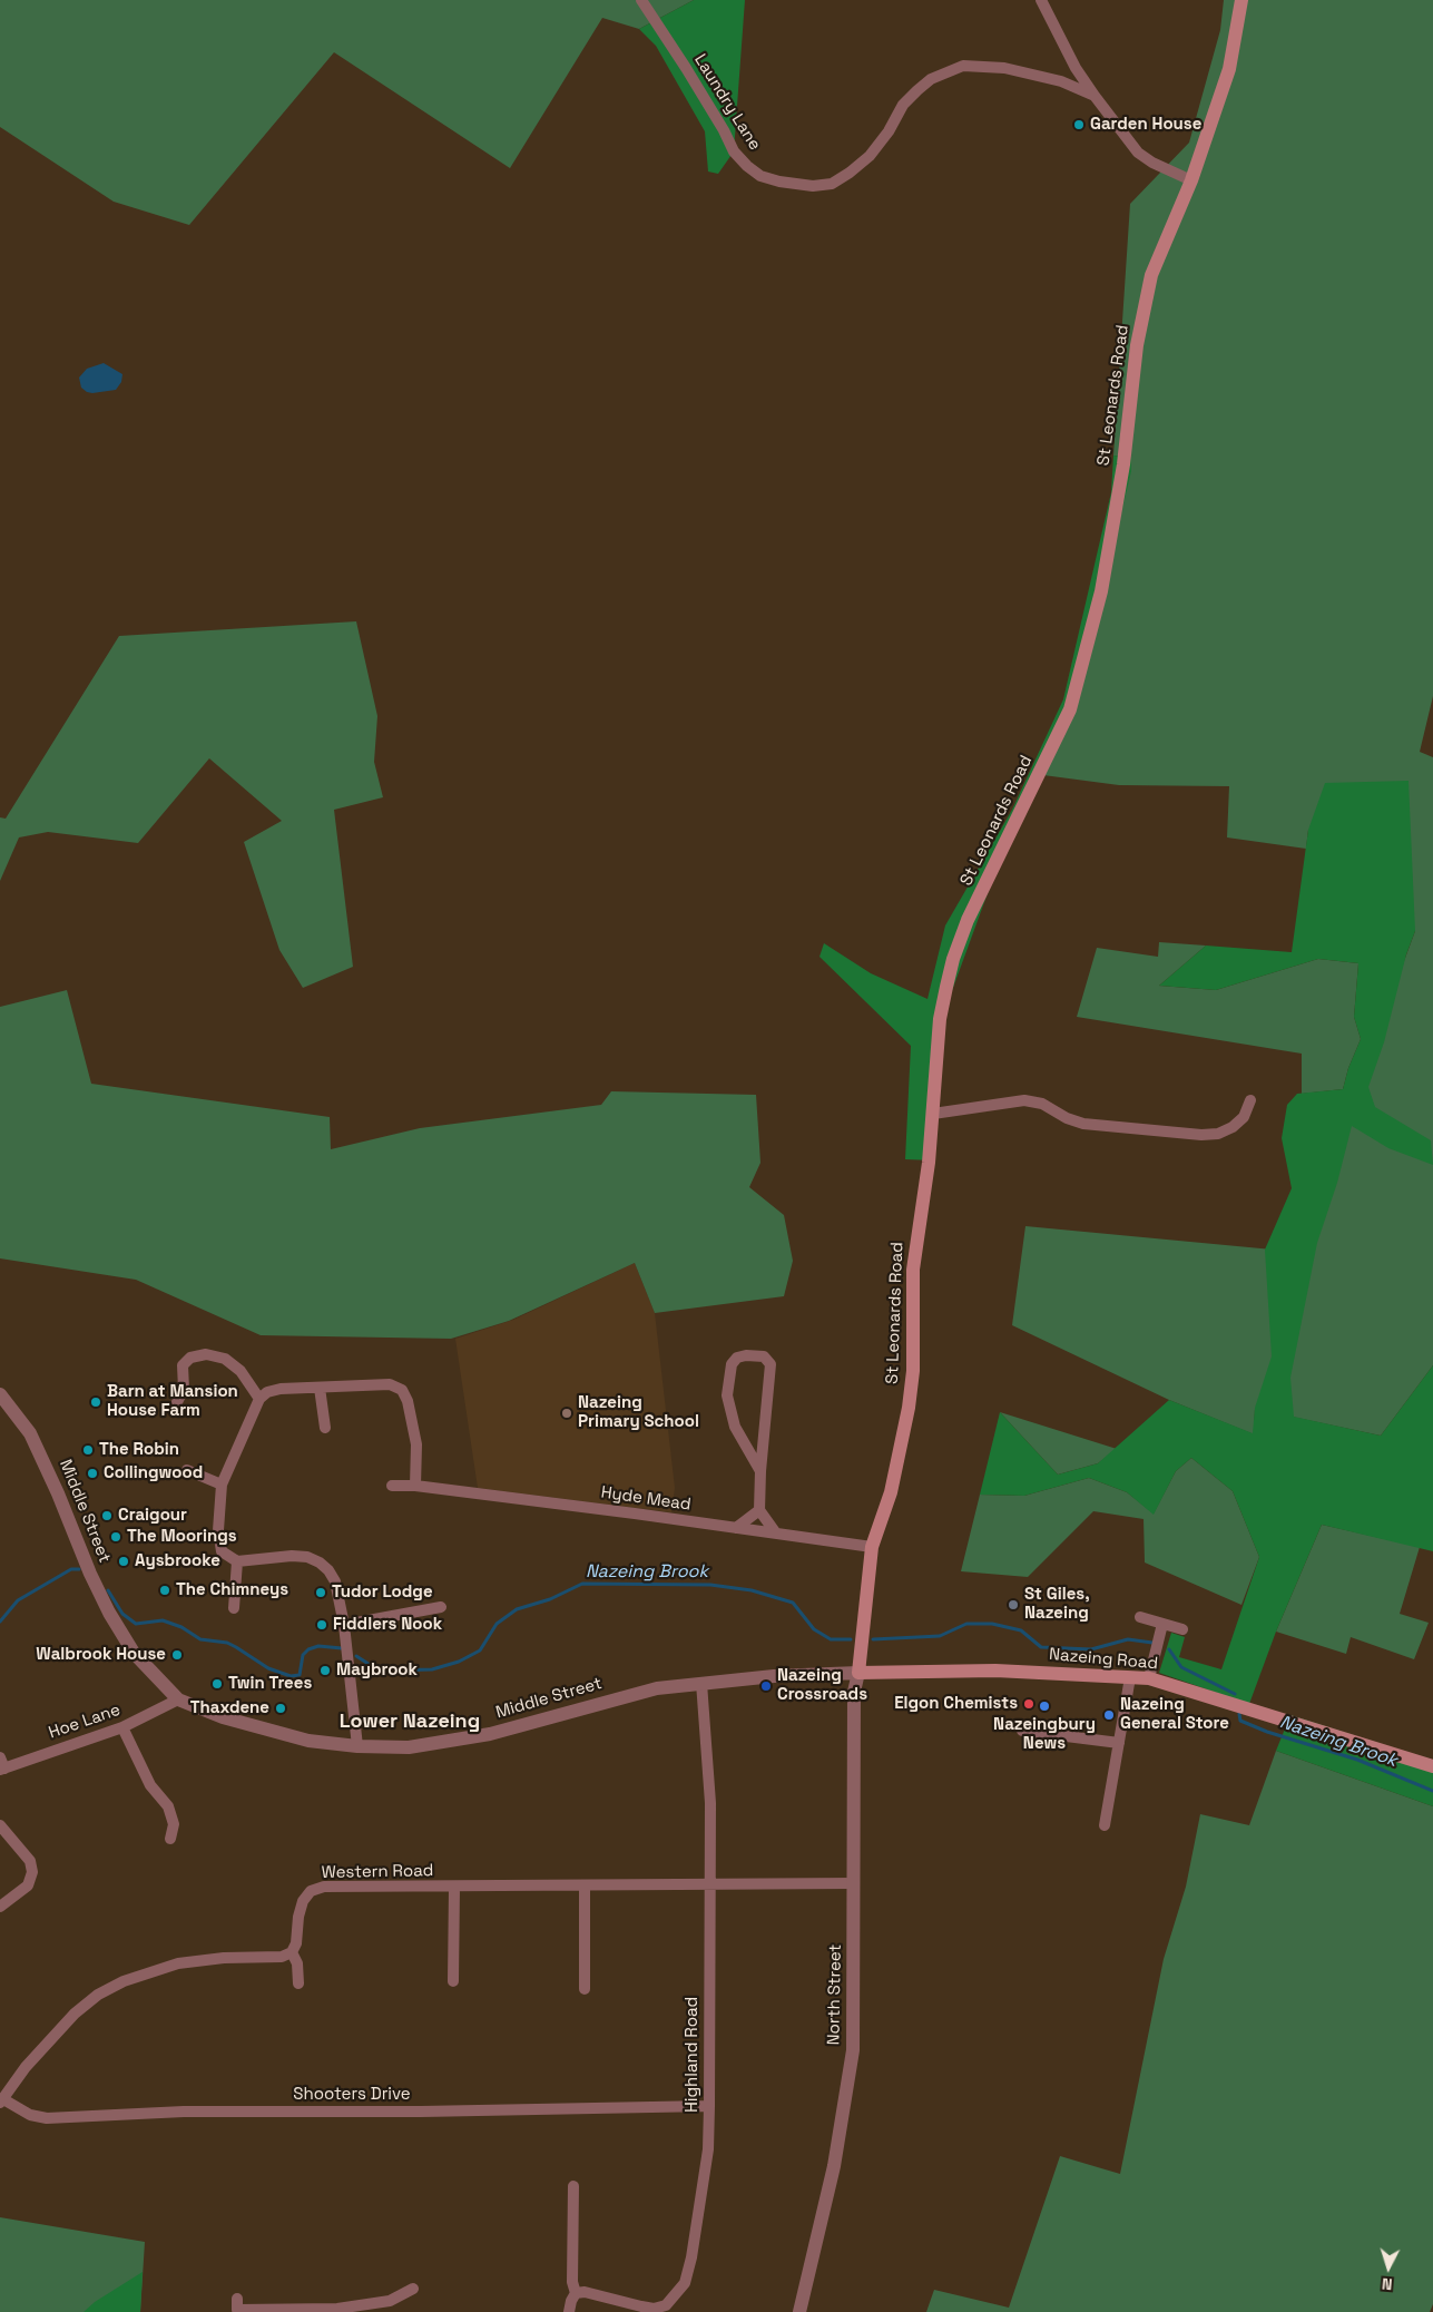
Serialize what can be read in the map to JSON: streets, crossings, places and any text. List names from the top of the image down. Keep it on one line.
{"streets":{"main road":["St Leonards Road","Nazeing Road"],"street":["Laundry Lane","Hyde Mead","Middle Street","Hoe Lane","Western Road","North Street","Highland Road","Shooters Drive"]},"crossings":[["Laundry Lane","St Leonards Road"],["St Leonards Road","Hyde Mead"],["St Leonards Road","Middle Street"],["St Leonards Road","Nazeing Road"],["St Leonards Road","North Street"],["Middle Street","Nazeing Road"],["Middle Street","Hoe Lane"],["Middle Street","North Street"],["Middle Street","Highland Road"],["Nazeing Road","North Street"],["Western Road","North Street"],["Western Road","Highland Road"],["Highland Road","Shooters Drive"]],"districts":["Lower Nazeing"],"water":["Nazeing Brook"],"places":["Garden House","Barn at Mansion House Farm","Nazeing Primary School","The Robin","Collingwood","Craigour","The Moorings","Aysbrooke","The Chimneys","Tudor Lodge","St Giles, Nazeing","Fiddlers Nook","Walbrook House","Maybrook","Twin Trees","Nazeing Crossroads","Elgon Chemists","Nazeingbury News","Thaxdene","Nazeing General Store"],"north":"bottom"}
